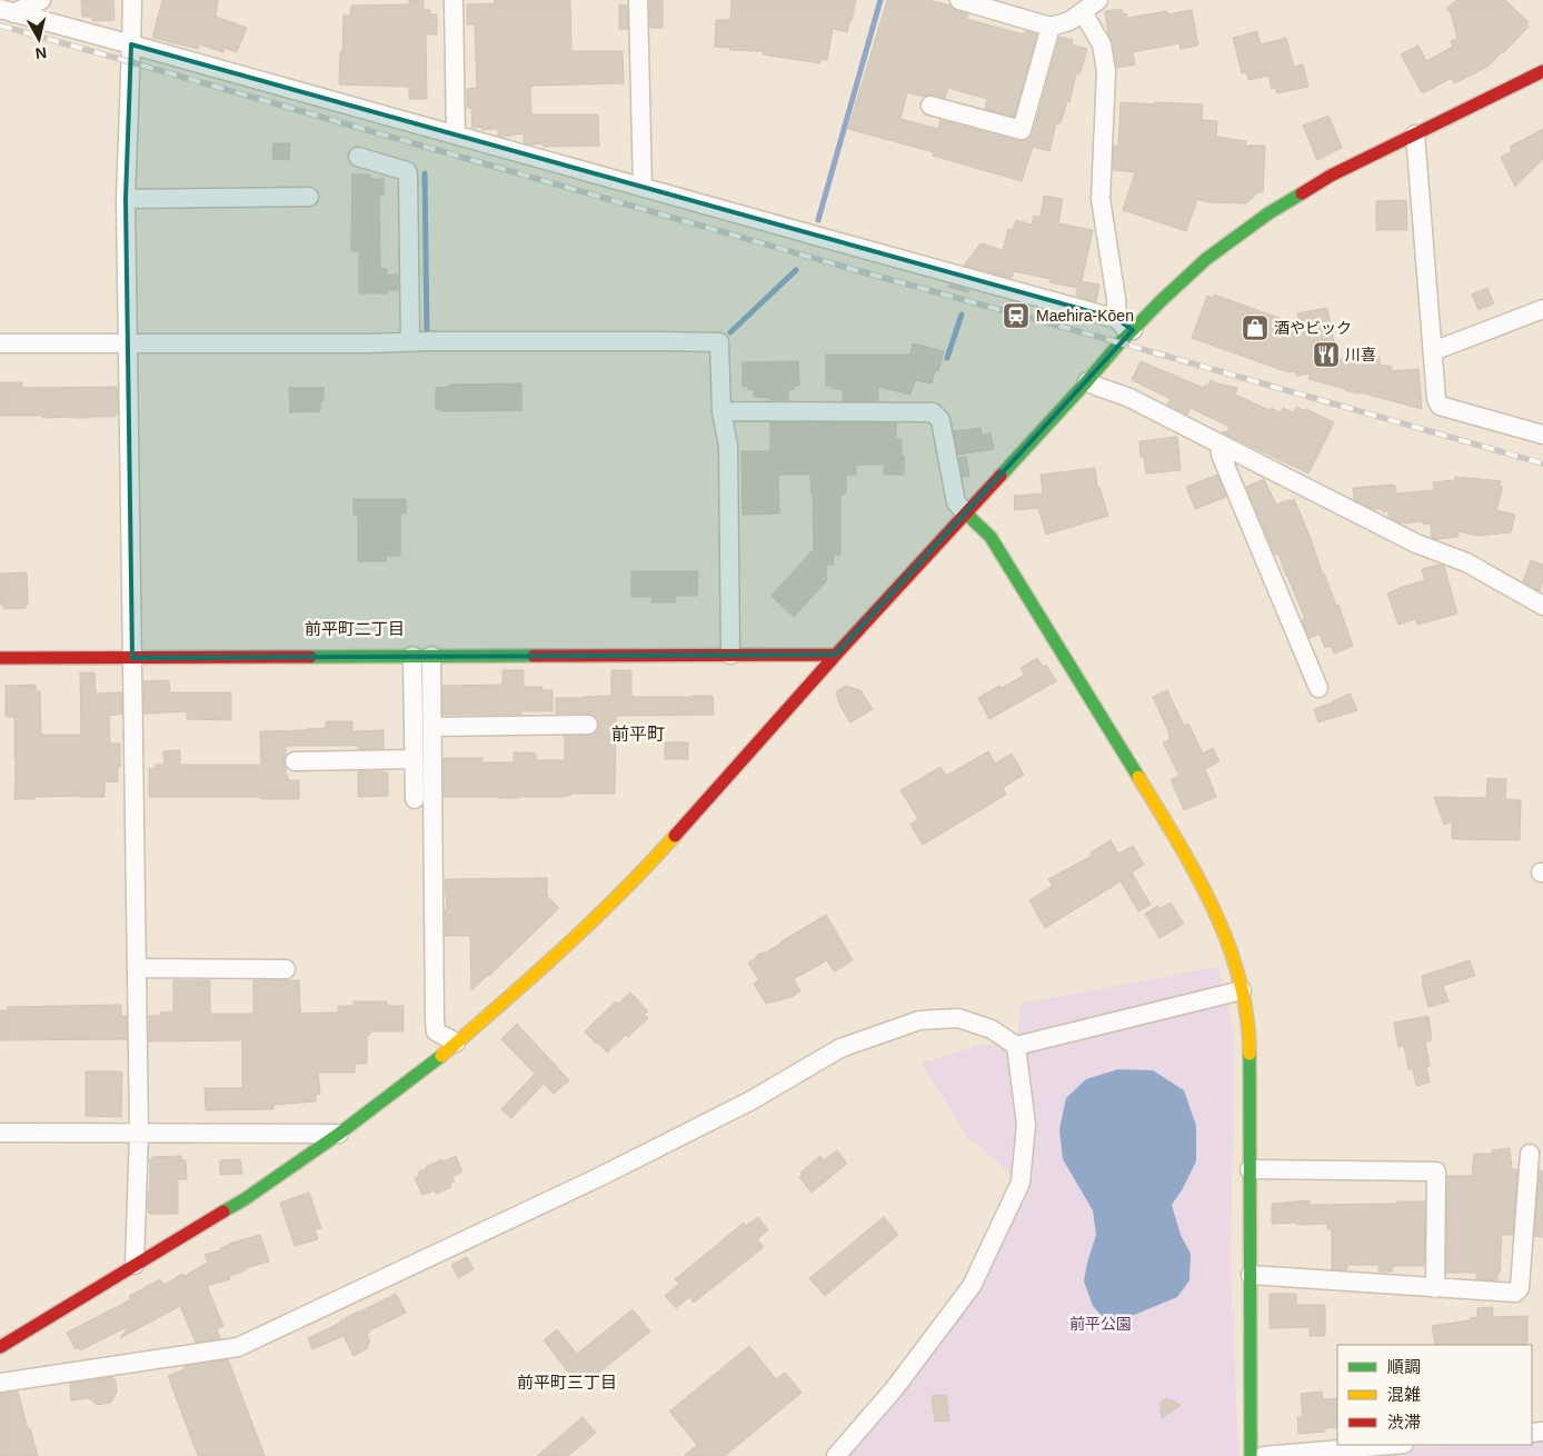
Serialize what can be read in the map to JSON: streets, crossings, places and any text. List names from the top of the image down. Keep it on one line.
{"districts":["前平町二丁目","前平町","前平町三丁目"],"parks":["前平公園"],"places":{"station":["Maehira-Kōen"],"shop":["酒やビック"],"restaurant":["川喜"]},"legend":["順調","混雑","渋滞"],"north":"bottom"}
